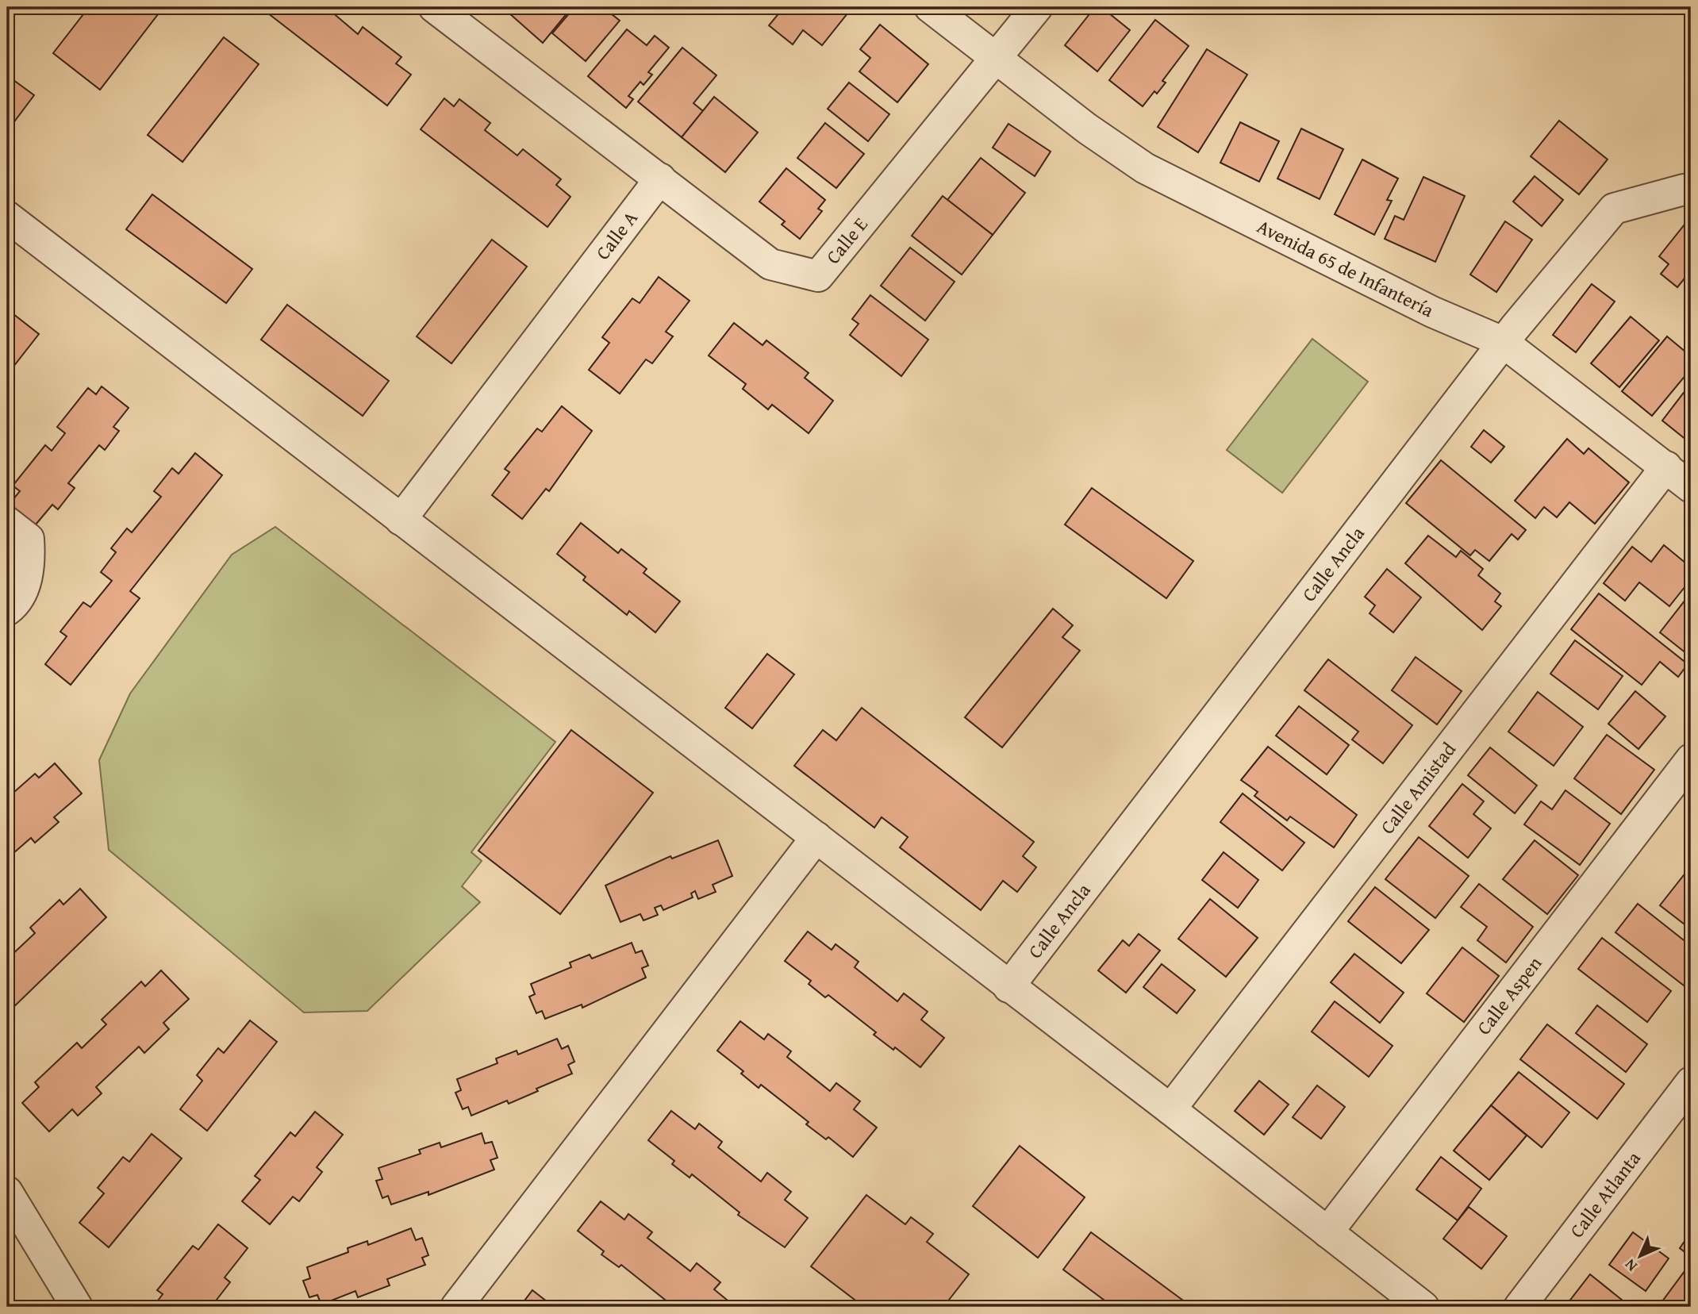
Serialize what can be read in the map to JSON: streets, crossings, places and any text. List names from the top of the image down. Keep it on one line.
{"streets":{"street":["Calle A","Calle E","Avenida 65 de Infantería","Calle Ancla","Calle Amistad","Calle Aspen","Calle Atlanta"]},"crossings":[["Calle A","Calle E"],["Calle E","Avenida 65 de Infantería"],["Avenida 65 de Infantería","Calle Ancla"],["Avenida 65 de Infantería","Calle Amistad"]],"north":"bottom left"}
